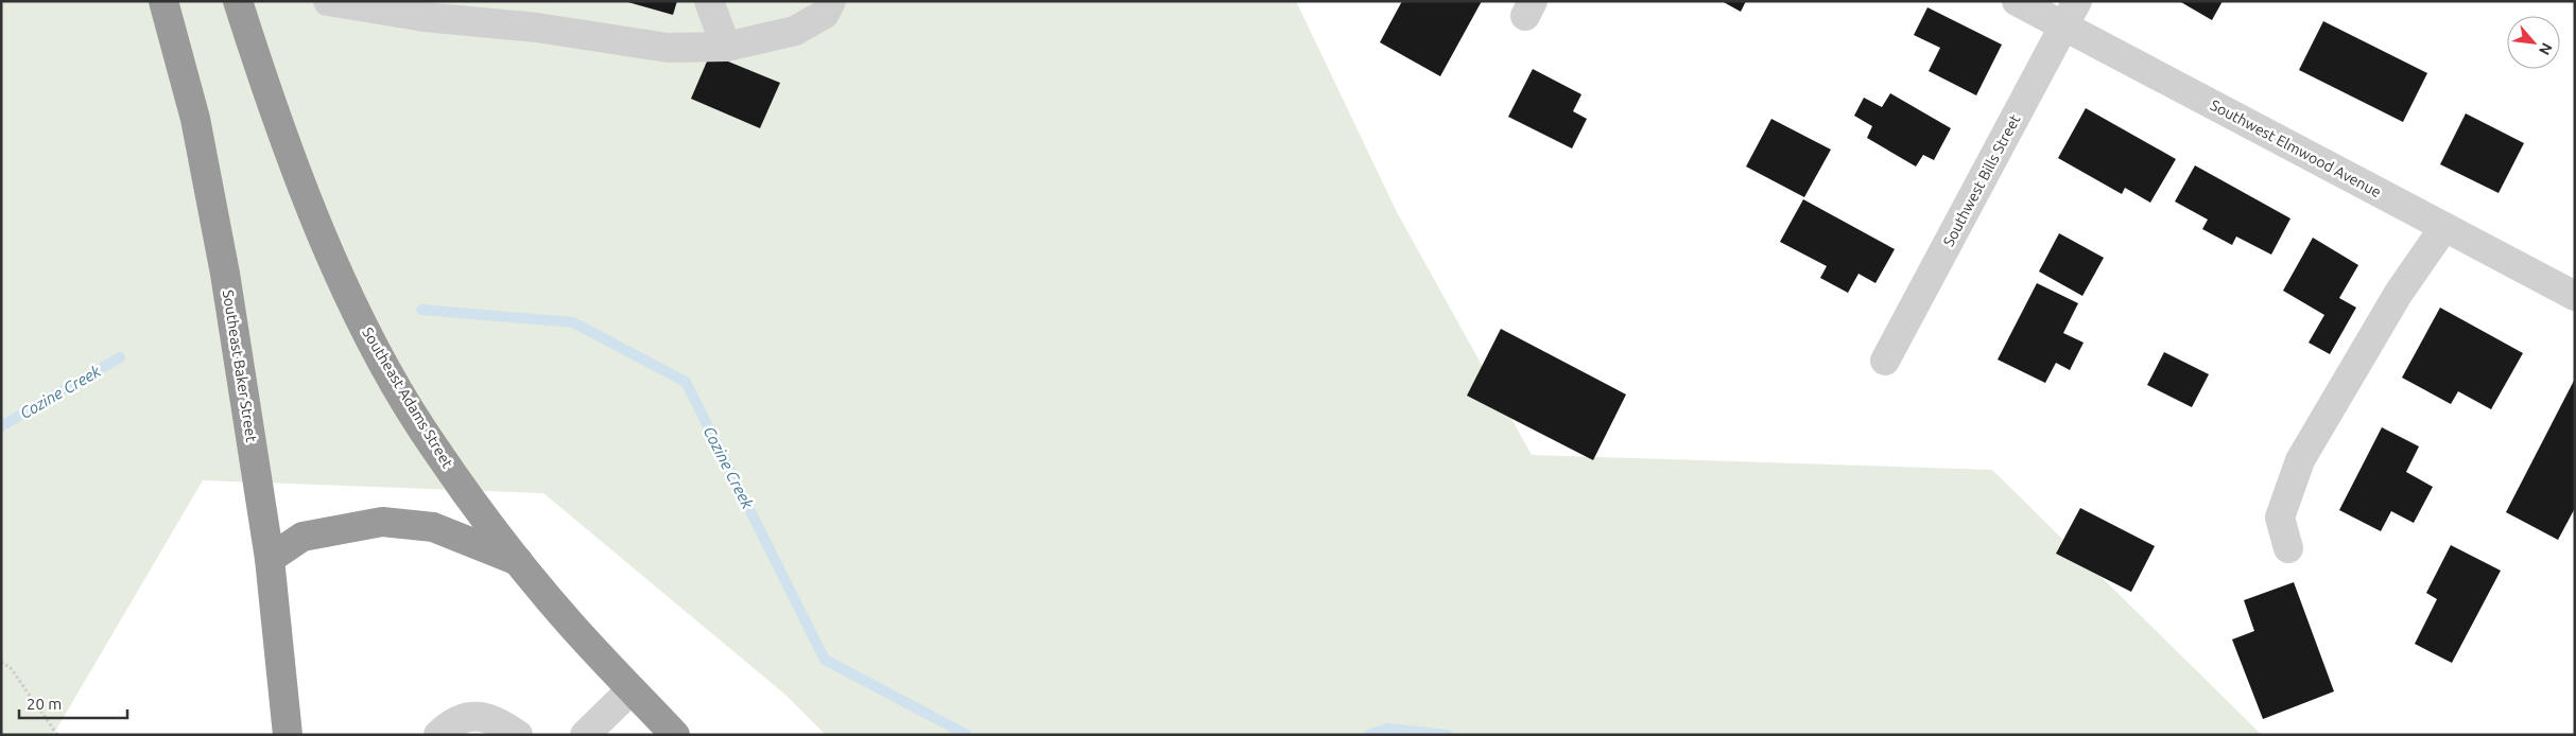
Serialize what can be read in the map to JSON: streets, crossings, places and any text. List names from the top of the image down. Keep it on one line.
{"streets":{"highway":["Southeast Baker Street","Southeast Adams Street"],"street":["Southwest Elmwood Avenue","Southwest Bills Street"]},"crossings":[["Southwest Elmwood Avenue","Southwest Bills Street"]],"water":["Cozine Creek"],"scale_bar":"20 m","north":"bottom right"}
